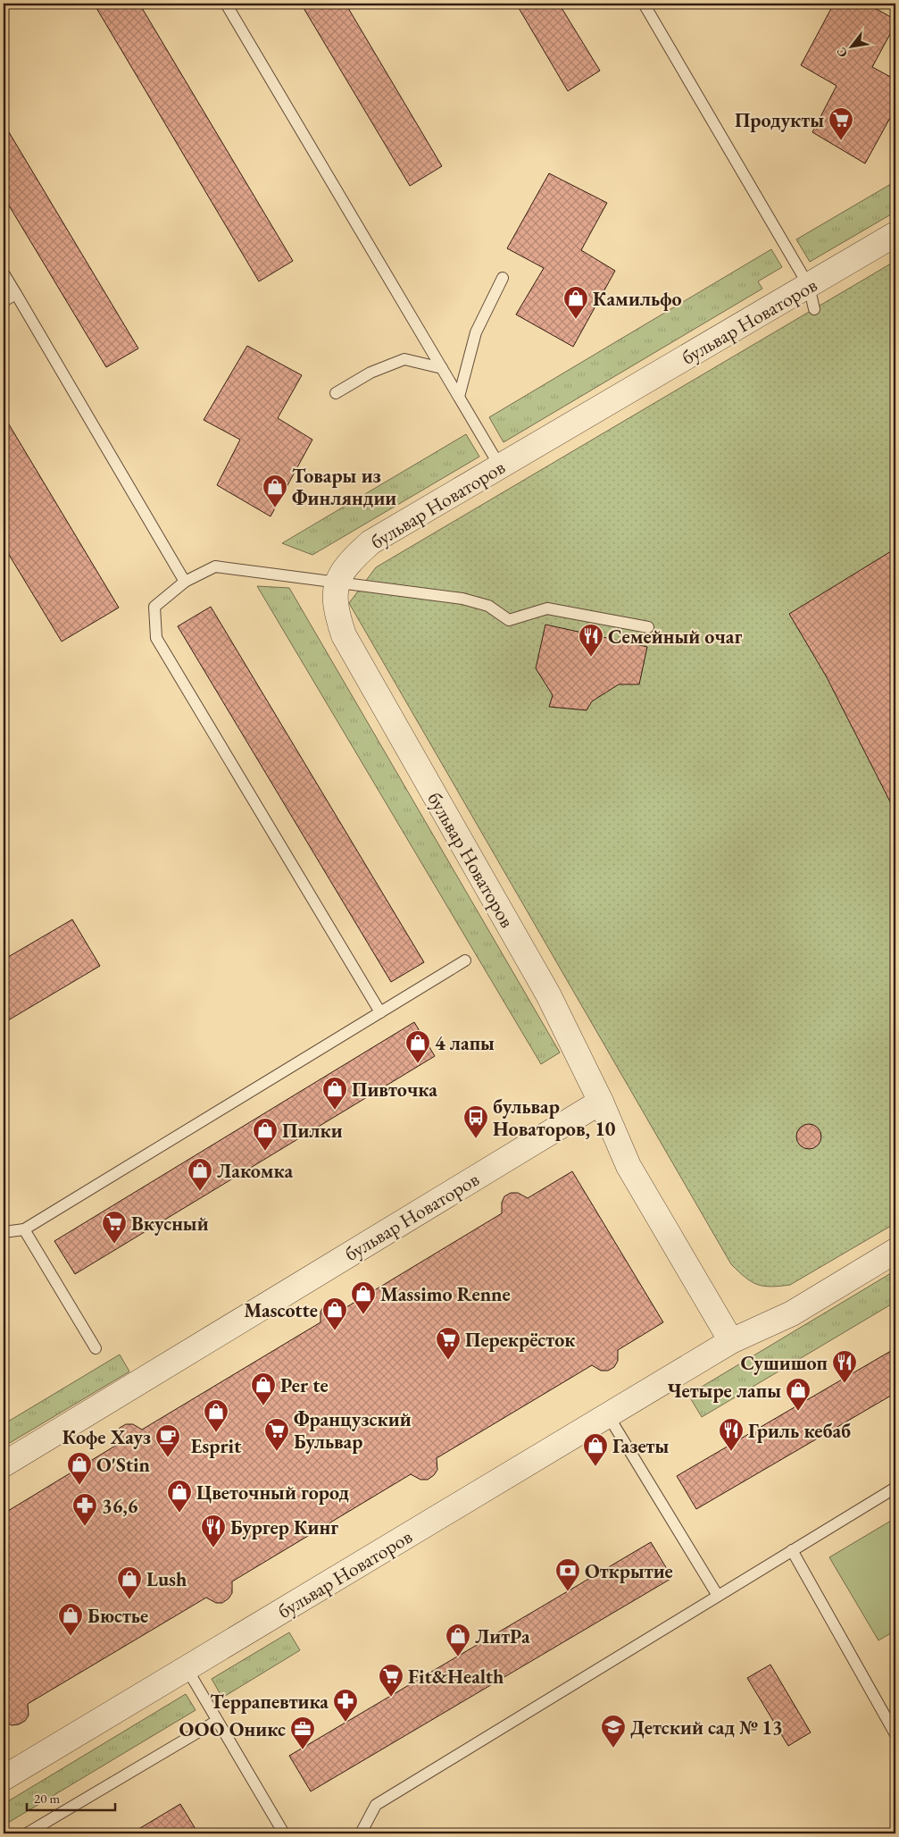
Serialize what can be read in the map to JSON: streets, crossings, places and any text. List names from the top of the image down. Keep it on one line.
{"streets":{"street":["бульвар Новаторов"]},"places":{"supermarket":["Продукты","Вкусный","Перекрёсток","Французский Бульвар","Fit&Health"],"shop":["Камильфо","Товары из Финляндии","4 лапы","Пивточка","Пилки","Лакомка","Massimo Renne","Mascotte","Per te","Четыре лапы","Esprit","Газеты","O'Stin","Цветочный город","Lush","Бюстье","ЛитРа"],"restaurant":["Семейный очаг","Сушишоп","Гриль кебаб","Бургер Кинг"],"bus stop":["бульвар Новаторов, 10"],"cafe":["Кофе Хауз"],"pharmacy":["36,6","Террапевтика"],"bank":["Открытие"],"school or university":["Детский сад № 13"],"office":["ООО Оникс"]},"scale_bar":"20 m","north":"bottom left"}
